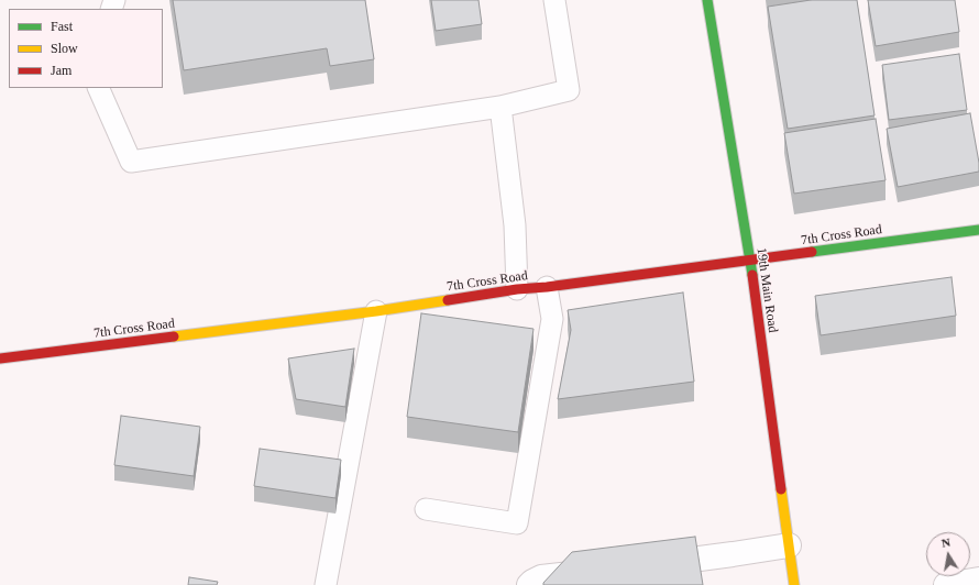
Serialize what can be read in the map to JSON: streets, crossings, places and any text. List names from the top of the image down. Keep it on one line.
{"streets":{"street":["7th Cross Road","19th Main Road"]},"crossings":[["7th Cross Road","19th Main Road"]],"legend":["Fast","Slow","Jam"],"north":"top"}
